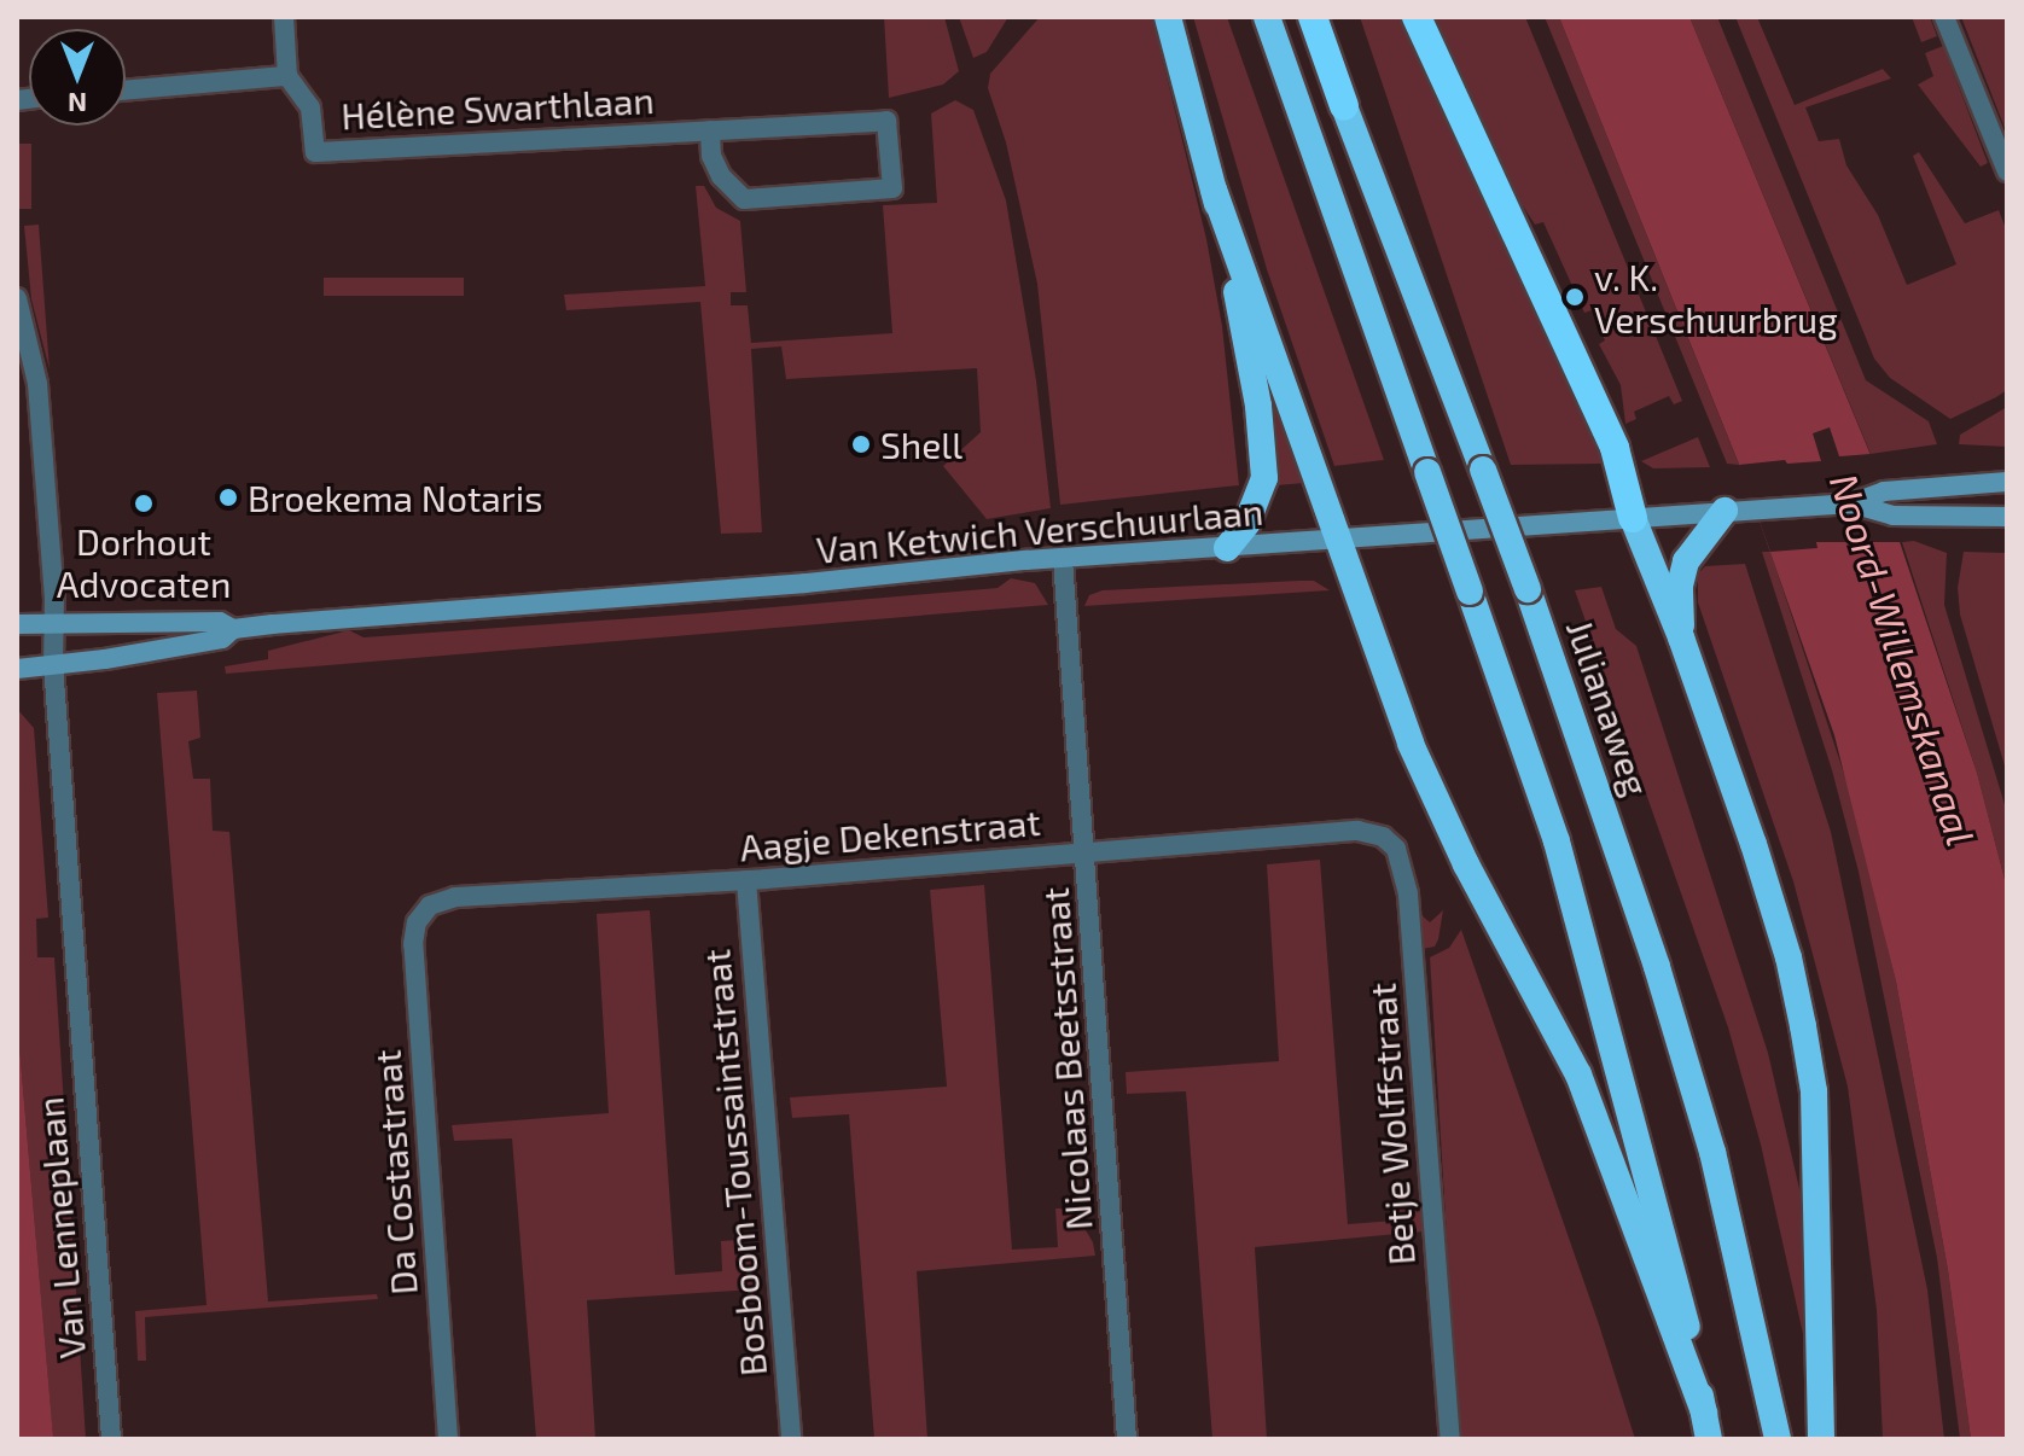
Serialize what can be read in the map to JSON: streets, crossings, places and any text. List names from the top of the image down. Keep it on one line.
{"streets":{"highway":["Julianaweg"],"main road":["Van Ketwich Verschuurlaan"],"street":["Hélène Swarthlaan","Aagje Dekenstraat","Nicolaas Beetsstraat","Betje Wolffstraat","Bosboom-Toussaintstraat","Da Costastraat","Van Lenneplaan"]},"crossings":[["Van Ketwich Verschuurlaan","Nicolaas Beetsstraat"],["Van Ketwich Verschuurlaan","Van Lenneplaan"],["Aagje Dekenstraat","Nicolaas Beetsstraat"],["Aagje Dekenstraat","Betje Wolffstraat"],["Aagje Dekenstraat","Bosboom-Toussaintstraat"],["Aagje Dekenstraat","Da Costastraat"]],"water":["Noord-Willemskanaal"],"places":["v. K. Verschuurbrug","Shell","Broekema Notaris","Dorhout Advocaten"],"north":"bottom"}
